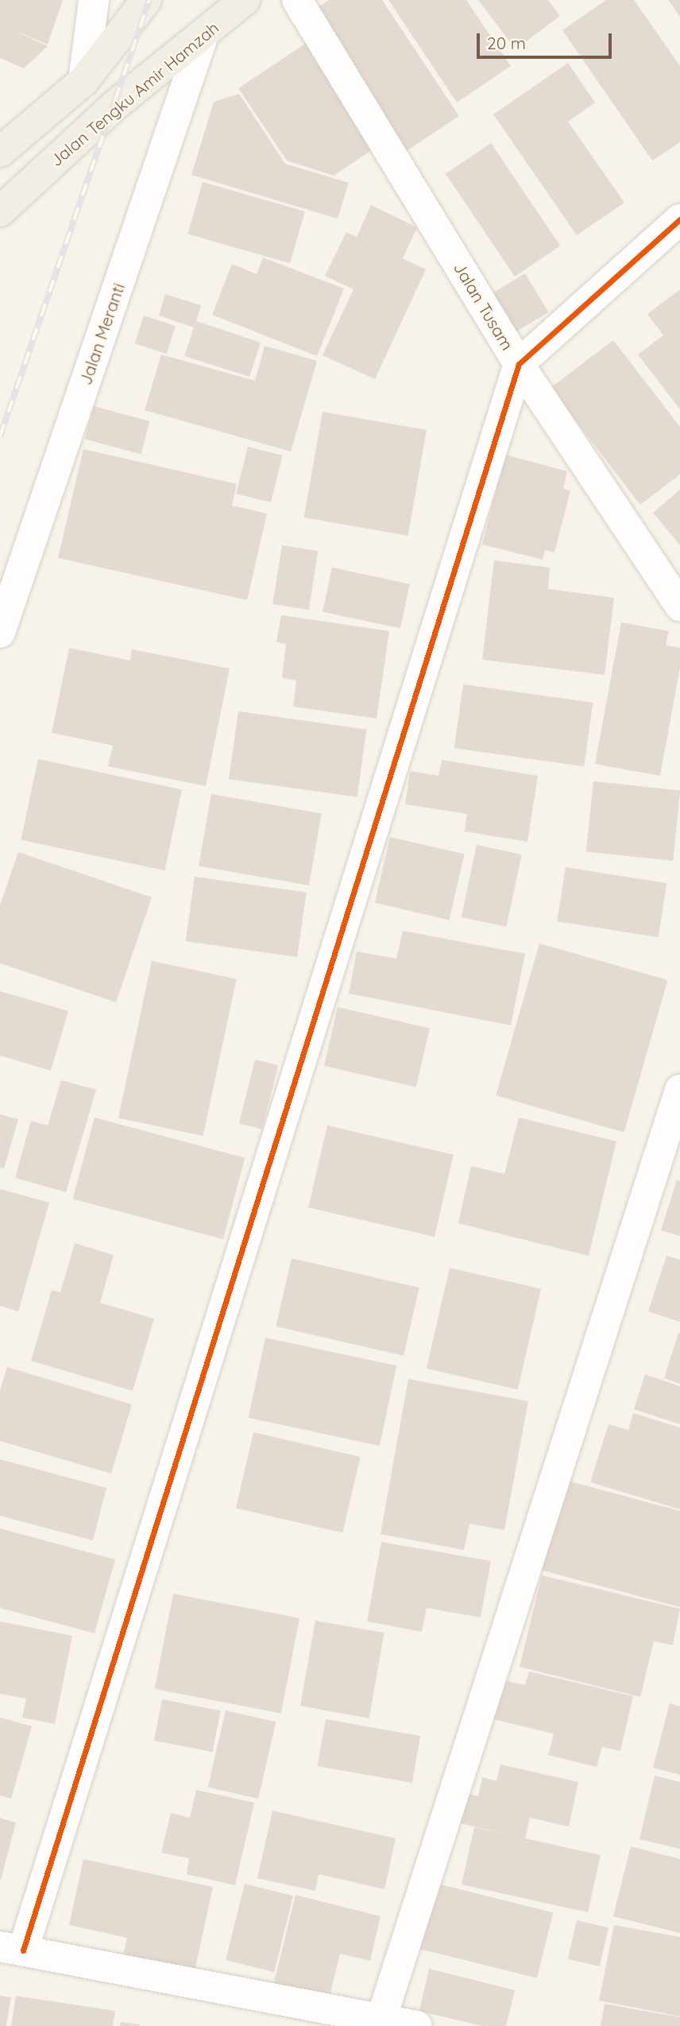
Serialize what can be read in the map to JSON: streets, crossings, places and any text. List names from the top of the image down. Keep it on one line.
{"streets":{"main road":["Jalan Tengku Amir Hamzah"],"street":["Jalan Tusam","Jalan Meranti"]},"crossings":[["Jalan Tengku Amir Hamzah","Jalan Meranti"]],"scale_bar":"20 m"}
